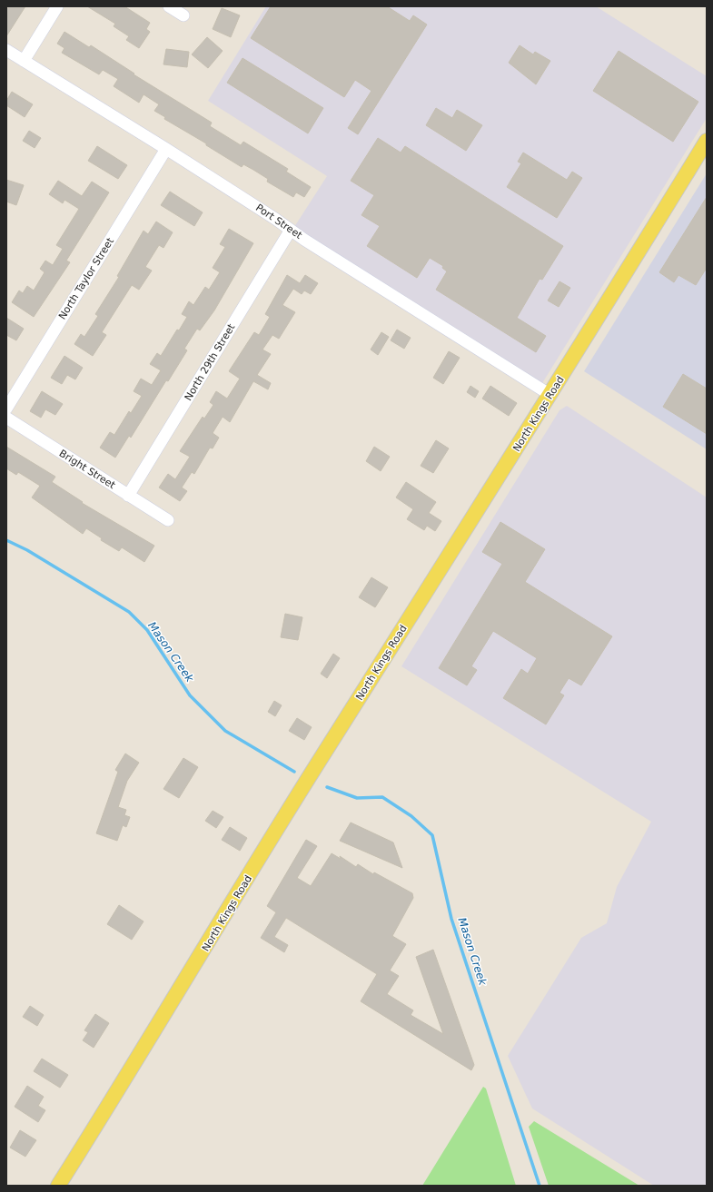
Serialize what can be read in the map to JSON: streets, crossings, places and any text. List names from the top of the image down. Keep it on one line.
{"streets":{"main road":["North Kings Road"],"street":["Port Street","North Taylor Street","North 29th Street","Bright Street"]},"crossings":[["Port Street","North Taylor Street"],["Port Street","North 29th Street"],["Port Street","North Kings Road"],["North 29th Street","Bright Street"]],"water":["Mason Creek"]}
